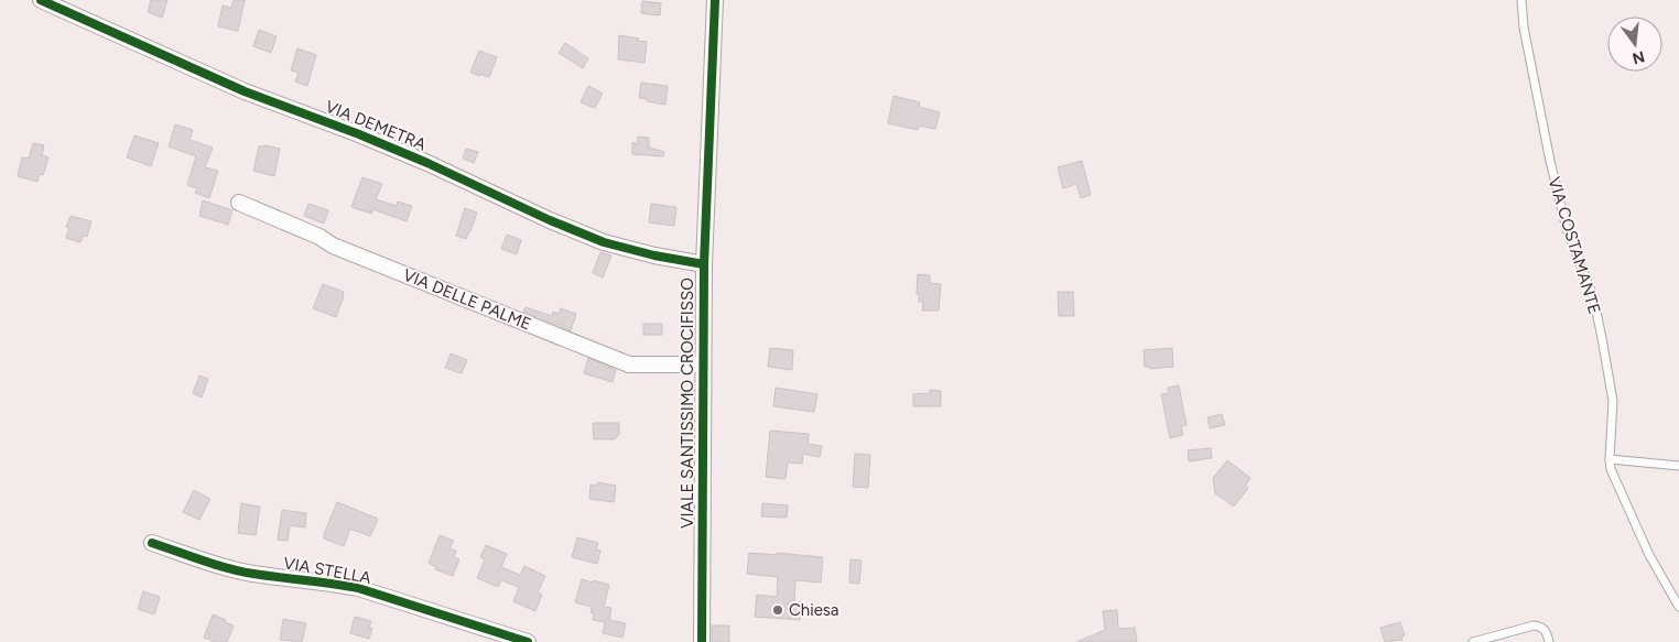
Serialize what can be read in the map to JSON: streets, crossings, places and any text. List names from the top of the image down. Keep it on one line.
{"streets":{"street":["VIA DEMETRA","VIA DELLE PALME","VIALE SANTISSIMO CROCIFISSO","VIA STELLA"],"lane":["VIA COSTAMANTE"]},"crossings":[["VIA DEMETRA","VIALE SANTISSIMO CROCIFISSO"],["VIA DELLE PALME","VIALE SANTISSIMO CROCIFISSO"]],"places":["Chiesa"],"north":"bottom"}
